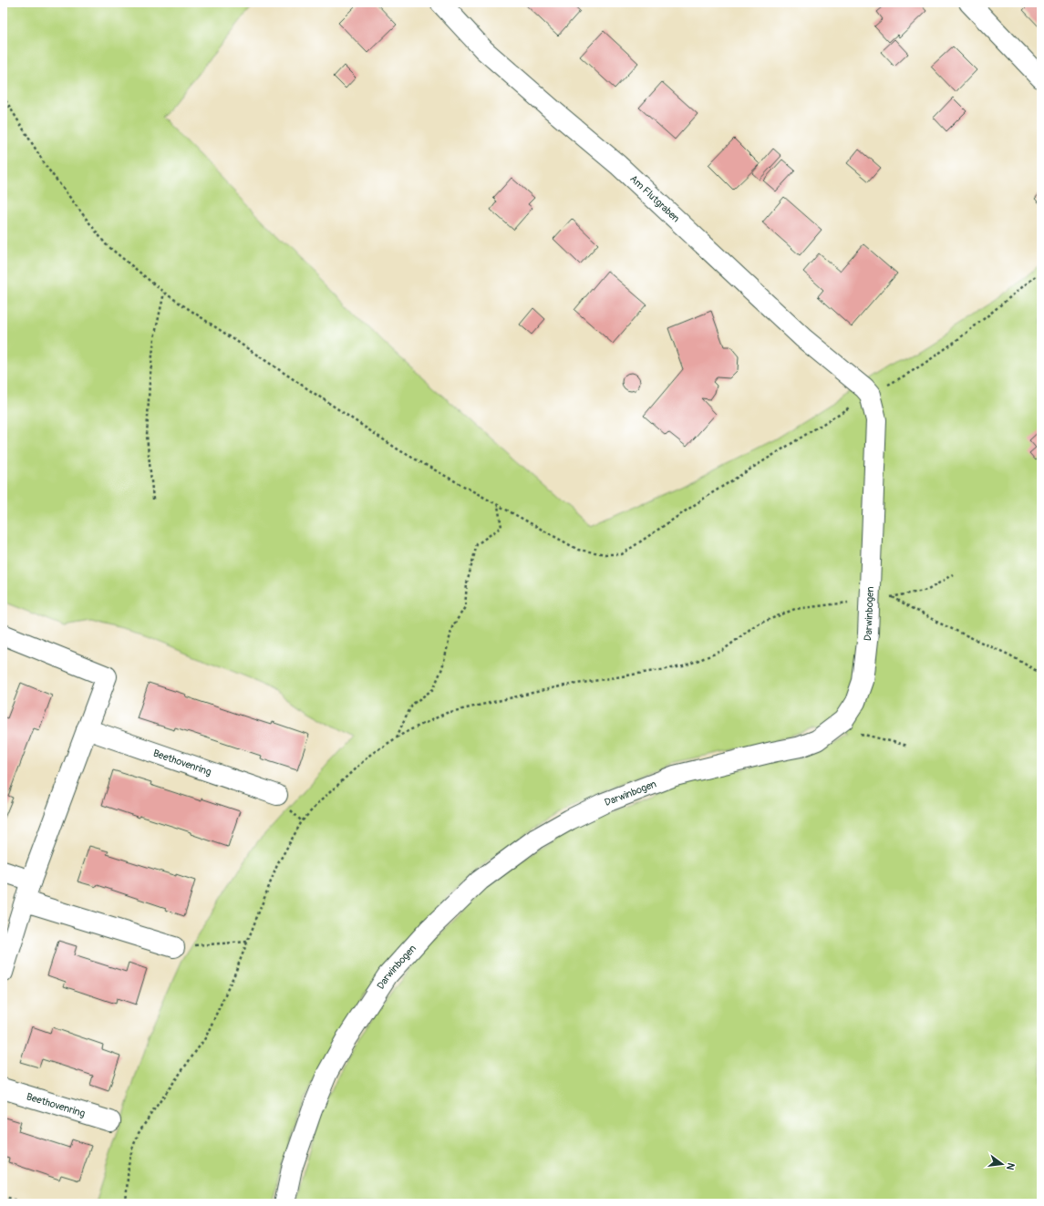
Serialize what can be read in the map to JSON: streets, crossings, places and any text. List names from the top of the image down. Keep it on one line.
{"streets":{"street":["Am Flutgraben","Darwinbogen","Beethovenring"]},"crossings":[["Am Flutgraben","Darwinbogen"]],"north":"right"}
